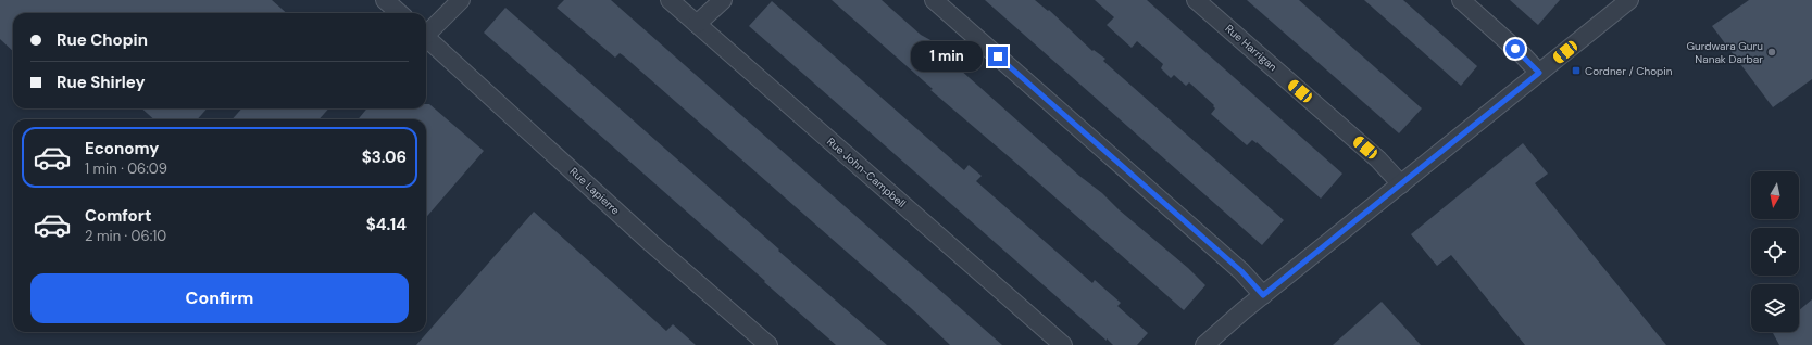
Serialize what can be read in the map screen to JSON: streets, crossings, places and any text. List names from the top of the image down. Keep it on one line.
{"streets":{"street":["Rue Harrigan","Rue John-Campbell","Rue Lapierre"]},"places":{"other":["Gurdwara Guru Nanak Darbar"],"transit":["Cordner / Chopin"]},"north":"bottom","page":{"banner":["Rue Chopin","Rue Shirley"],"bubble":"1 min","list":[{"name":"Economy","note":"1 min · 06:09","value":"$3.06"},{"name":"Comfort","note":"2 min · 06:10","value":"$4.14"}],"buttons":"Confirm"}}
